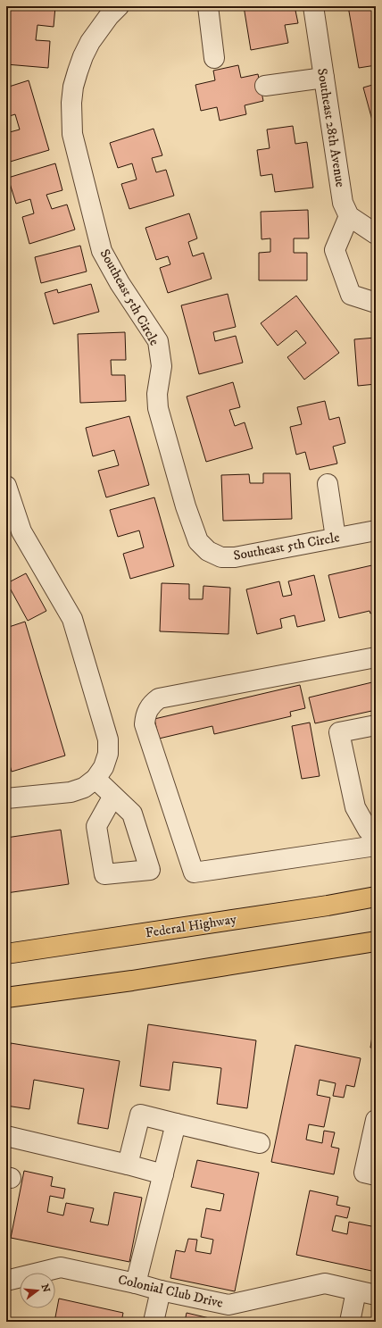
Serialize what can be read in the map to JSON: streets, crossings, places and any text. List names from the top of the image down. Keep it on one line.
{"streets":{"main road":["Federal Highway"],"street":["Southeast 28th Avenue","Southeast 5th Circle","Colonial Club Drive"]},"north":"right"}
